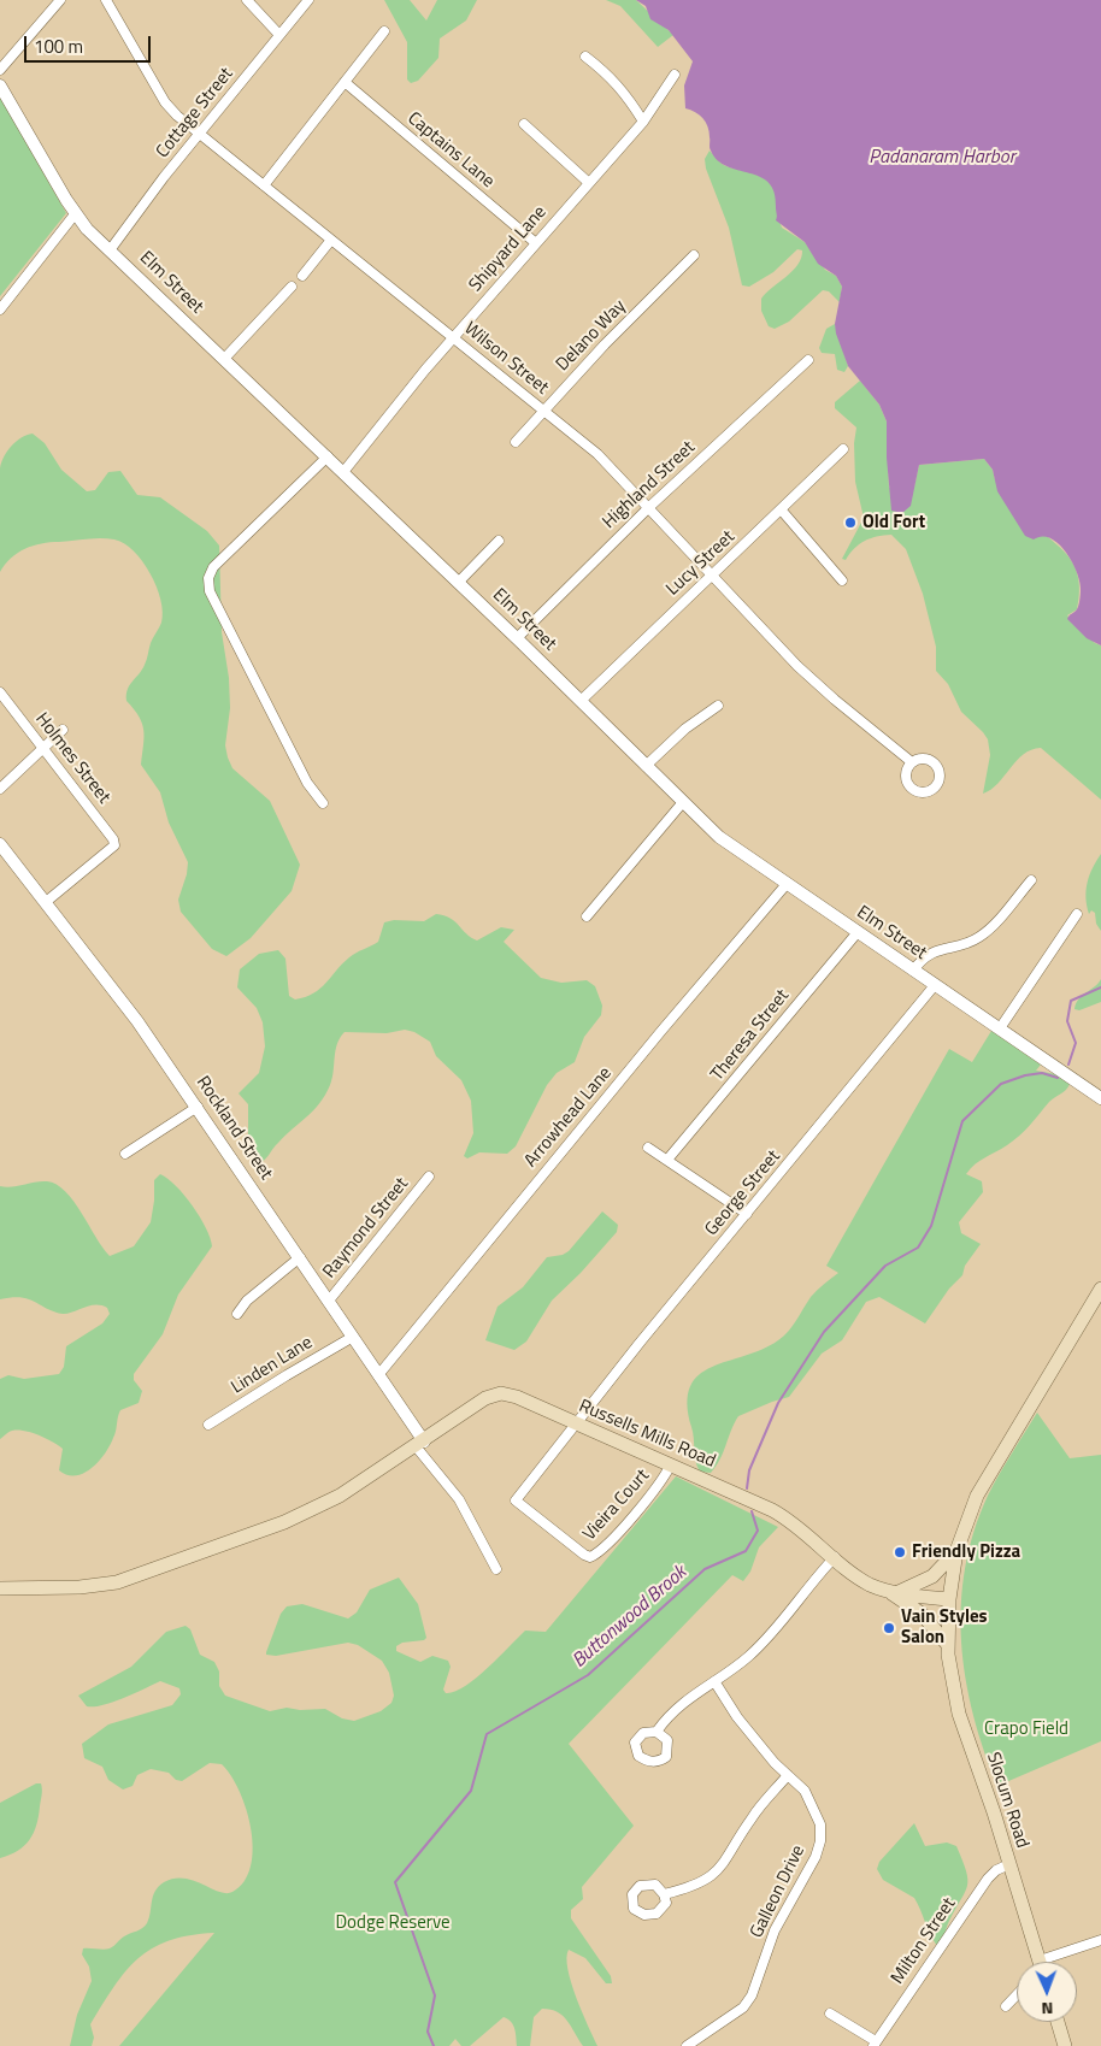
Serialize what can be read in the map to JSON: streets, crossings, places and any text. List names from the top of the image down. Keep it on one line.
{"streets":{"main road":["Russells Mills Road","Slocum Road"],"street":["Cottage Street","Captains Lane","Shipyard Lane","Elm Street","Delano Way","Wilson Street","Highland Street","Lucy Street","Holmes Street","Theresa Street","Arrowhead Lane","Rockland Street","George Street","Raymond Street","Linden Lane","Vieira Court","Galleon Drive","Milton Street"]},"crossings":[["Cottage Street","Elm Street"],["Cottage Street","Wilson Street"],["Captains Lane","Shipyard Lane"],["Shipyard Lane","Elm Street"],["Shipyard Lane","Wilson Street"],["Elm Street","Highland Street"],["Elm Street","Lucy Street"],["Elm Street","Theresa Street"],["Elm Street","Arrowhead Lane"],["Elm Street","George Street"],["Delano Way","Wilson Street"],["Wilson Street","Highland Street"],["Wilson Street","Lucy Street"],["Holmes Street","Rockland Street"],["Arrowhead Lane","Rockland Street"],["Rockland Street","Raymond Street"],["Rockland Street","Linden Lane"],["Rockland Street","Russells Mills Road"],["George Street","Russells Mills Road"],["George Street","Vieira Court"],["Russells Mills Road","Vieira Court"],["Russells Mills Road","Slocum Road"],["Slocum Road","Milton Street"]],"water":["Padanaram Harbor","Buttonwood Brook"],"parks":["Crapo Field","Dodge Reserve"],"places":["Old Fort","Friendly Pizza","Vain Styles Salon"],"scale_bar":"100 m","north":"bottom"}
